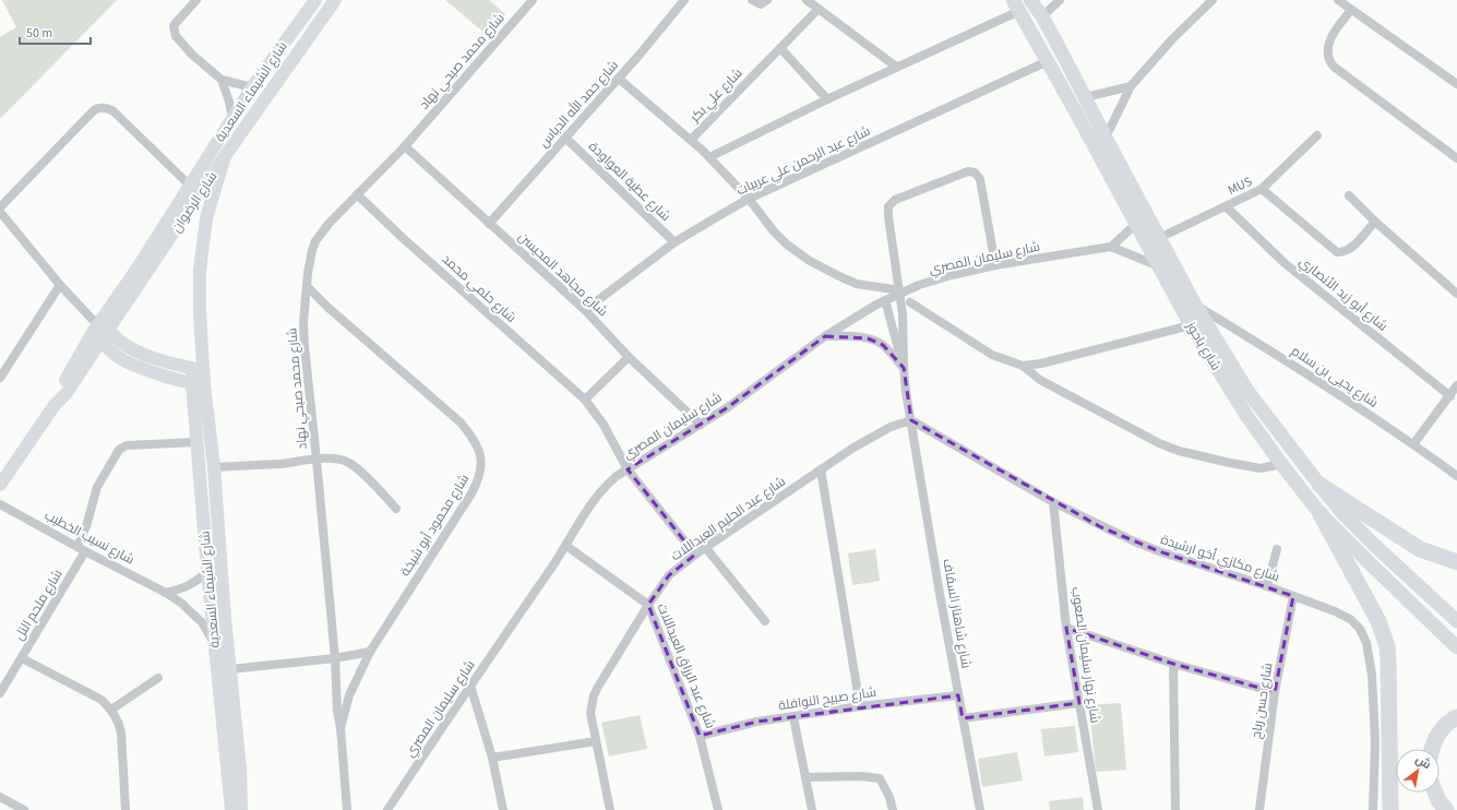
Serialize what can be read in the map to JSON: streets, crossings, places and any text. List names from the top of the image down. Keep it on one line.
{"streets":{"main road":["شارع الشيماء السعدية","شارع الرضوان","شارع ياجوز"],"street":["شارع محمد صبحي نهاد","شارع علي بكر","شارع حمد الله الدباس","شارع عبد الرحمن علي عربيات","شارع عطية العواودة","MUS","شارع سليمان المصري","شارع مجاهد المحيسن","شارع حلمي محمد","شارع أبو زيد الأنصاري","شارع يحيى بن سلام","شارع عبد الحليم العبداللات","شارع محمود أبو شيخة","شارع نسيب الخطيب","شارع مكازي أخو ارشيدة","شارع ملحم التل","شارع شاهناز السقاف","شارع نهار سليمان الصعوب","شارع عبد الرزاق العبداللات","شارع صبيح النوافلة","شارع حسن رباح"]},"crossings":[["شارع محمد صبحي نهاد","شارع مجاهد المحيسن"],["شارع محمد صبحي نهاد","شارع حلمي محمد"],["شارع محمد صبحي نهاد","شارع محمود أبو شيخة"],["شارع الشيماء السعدية","شارع الرضوان"],["شارع الشيماء السعدية","شارع نسيب الخطيب"],["شارع الشيماء السعدية","شارع ملحم التل"],["شارع علي بكر","شارع عبد الرحمن علي عربيات"],["شارع علي بكر","شارع سليمان المصري"],["شارع حمد الله الدباس","شارع عطية العواودة"],["شارع حمد الله الدباس","شارع مجاهد المحيسن"],["شارع عبد الرحمن علي عربيات","شارع عطية العواودة"],["شارع عبد الرحمن علي عربيات","شارع مجاهد المحيسن"],["شارع عبد الرحمن علي عربيات","شارع ياجوز"],["MUS","شارع أبو زيد الأنصاري"],["MUS","شارع ياجوز"],["شارع سليمان المصري","شارع مجاهد المحيسن"],["شارع سليمان المصري","شارع حلمي محمد"],["شارع سليمان المصري","شارع عبد الرزاق العبداللات"],["شارع حلمي محمد","شارع عبد الحليم العبداللات"],["شارع ياجوز","شارع يحيى بن سلام"],["شارع عبد الحليم العبداللات","شارع مكازي أخو ارشيدة"],["شارع عبد الحليم العبداللات","شارع شاهناز السقاف"],["شارع عبد الحليم العبداللات","شارع عبد الرزاق العبداللات"],["شارع نسيب الخطيب","شارع ملحم التل"],["شارع مكازي أخو ارشيدة","شارع شاهناز السقاف"],["شارع مكازي أخو ارشيدة","شارع نهار سليمان الصعوب"],["شارع مكازي أخو ارشيدة","شارع حسن رباح"],["شارع شاهناز السقاف","شارع صبيح النوافلة"],["شارع عبد الرزاق العبداللات","شارع صبيح النوافلة"]],"scale_bar":"50 m","north":"top right"}
